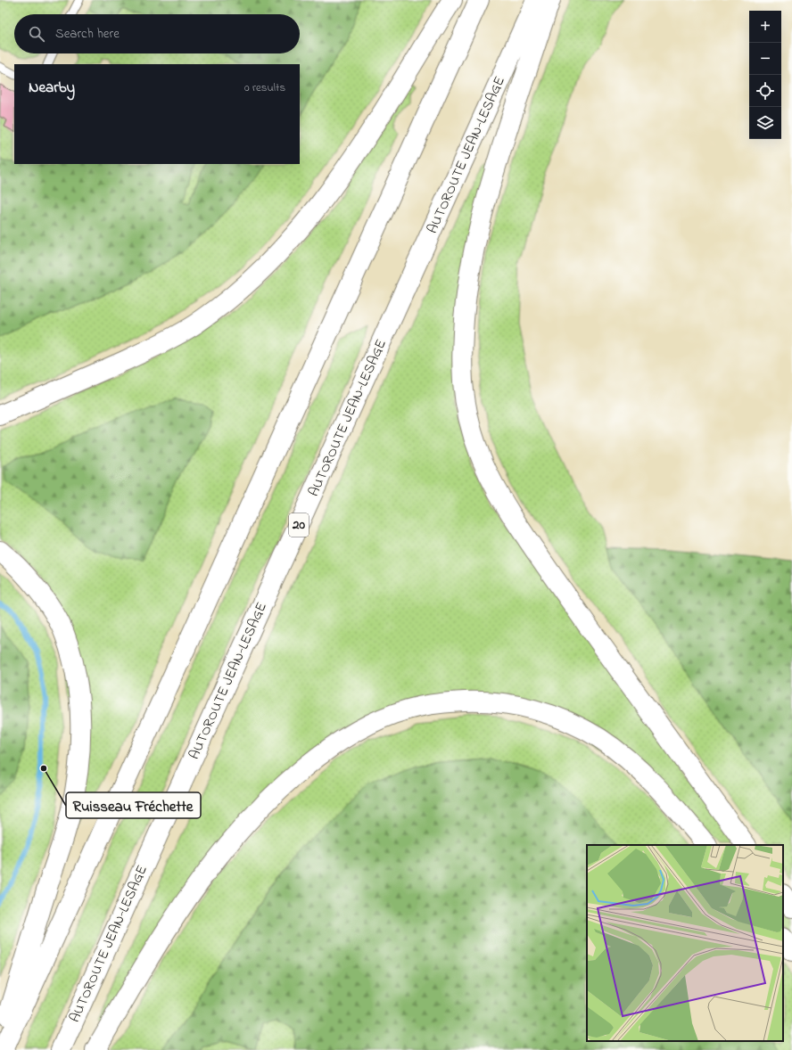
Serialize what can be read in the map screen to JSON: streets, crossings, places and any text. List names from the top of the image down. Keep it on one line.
{"streets":{"highway":["AUTOROUTE JEAN-LESAGE","20"]},"places":["Ruisseau Fréchette"],"page":{"map_buttons":["+","−"],"search":"Search here","heading":["Nearby","0 results"]}}
